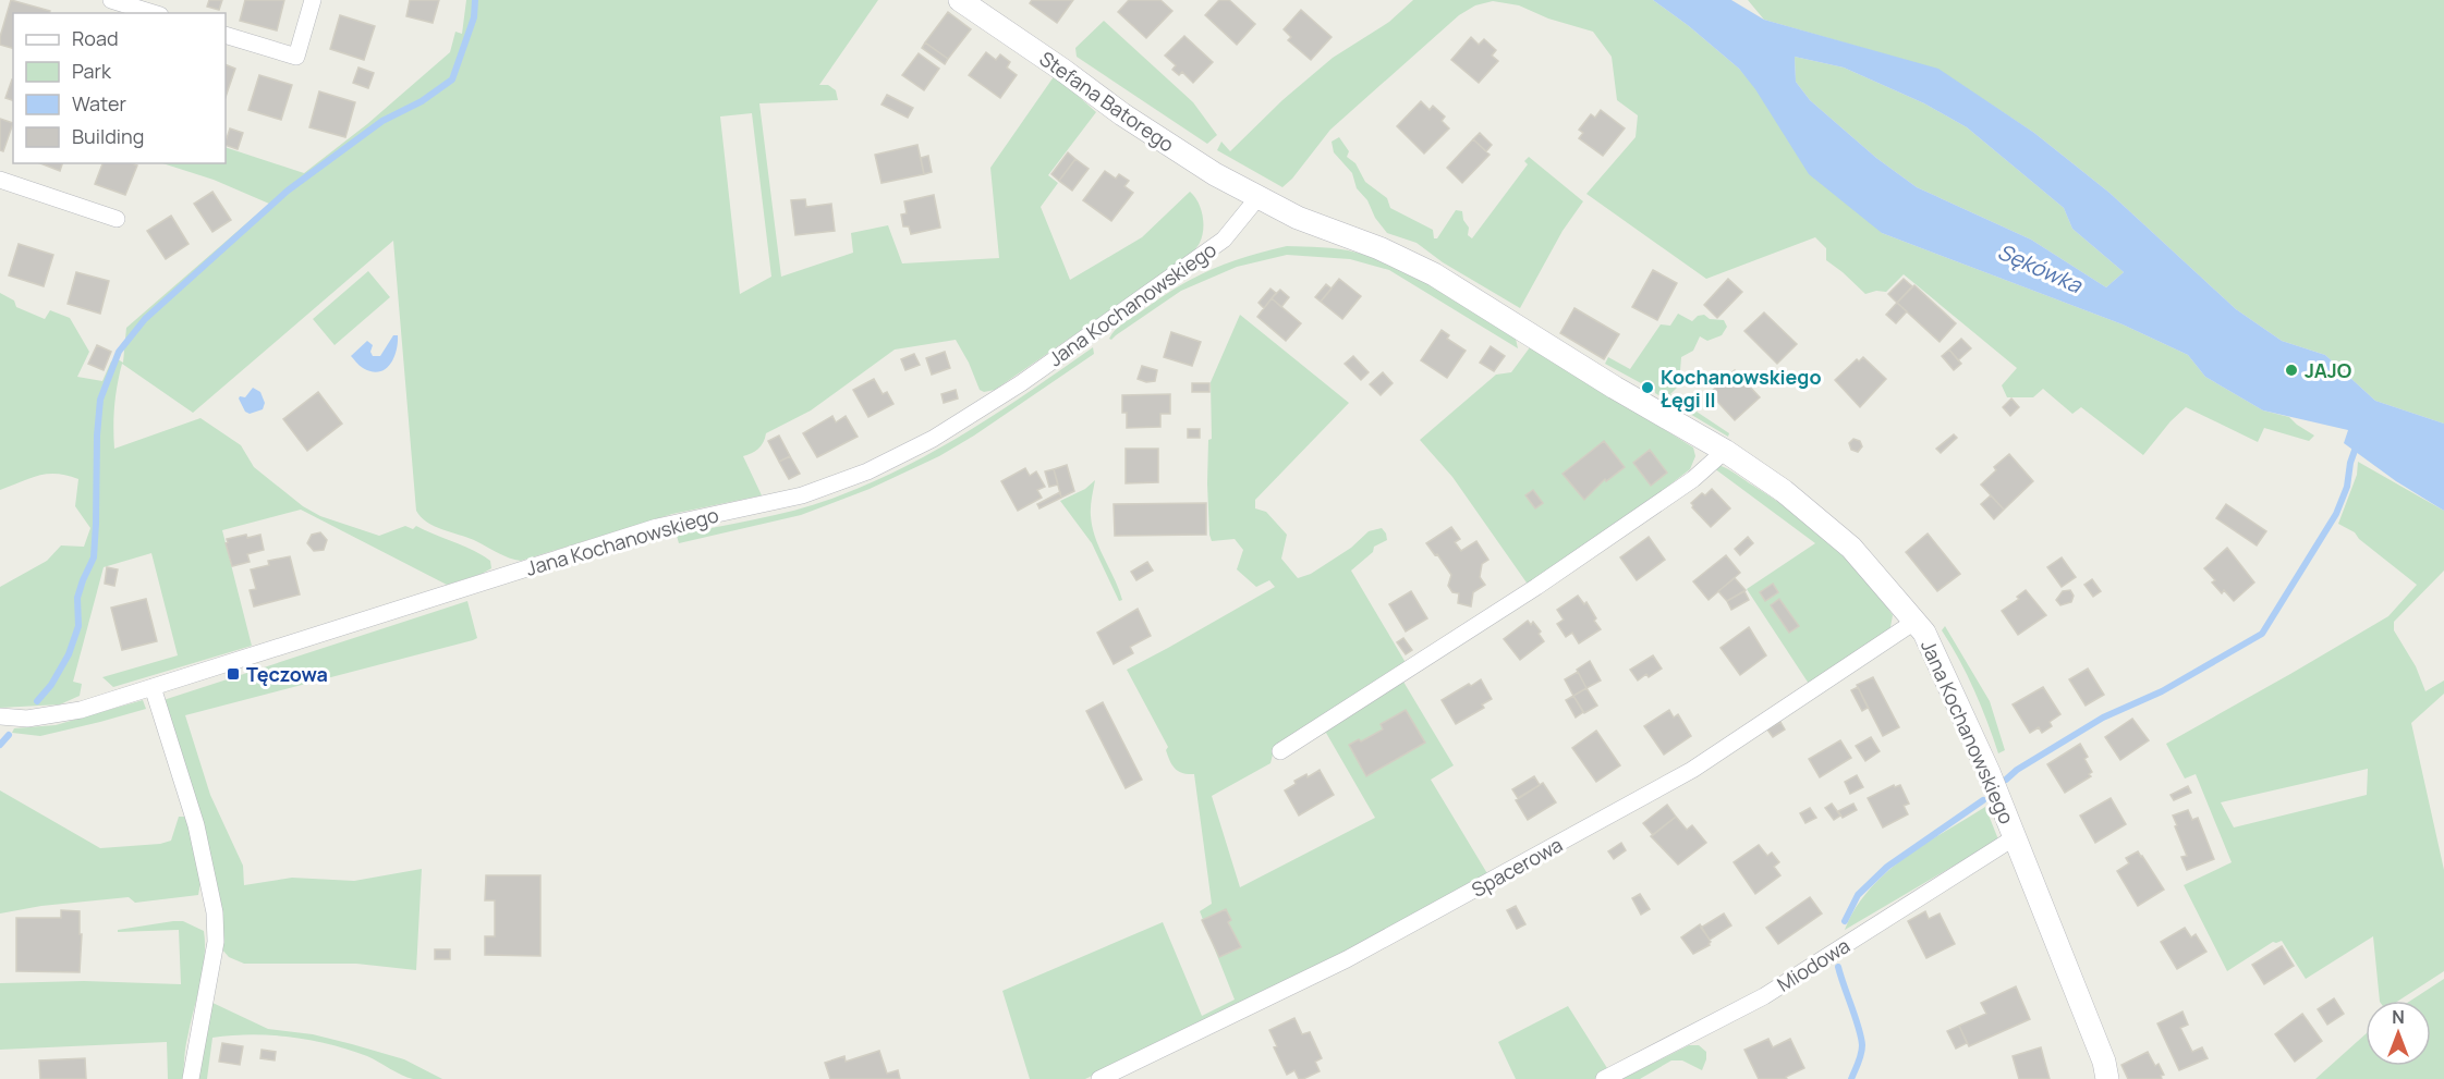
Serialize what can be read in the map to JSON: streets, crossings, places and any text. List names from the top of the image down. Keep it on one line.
{"streets":{"street":["Stefana Batorego","Jana Kochanowskiego","Spacerowa","Miodowa"]},"crossings":[["Stefana Batorego","Jana Kochanowskiego"],["Jana Kochanowskiego","Spacerowa"],["Jana Kochanowskiego","Miodowa"]],"water":["Sękówka"],"places":{"other":["JAJO","Kochanowskiego Łęgi II"],"transit":["Tęczowa"]},"legend":["Road","Park","Water","Building"],"north":"top"}
